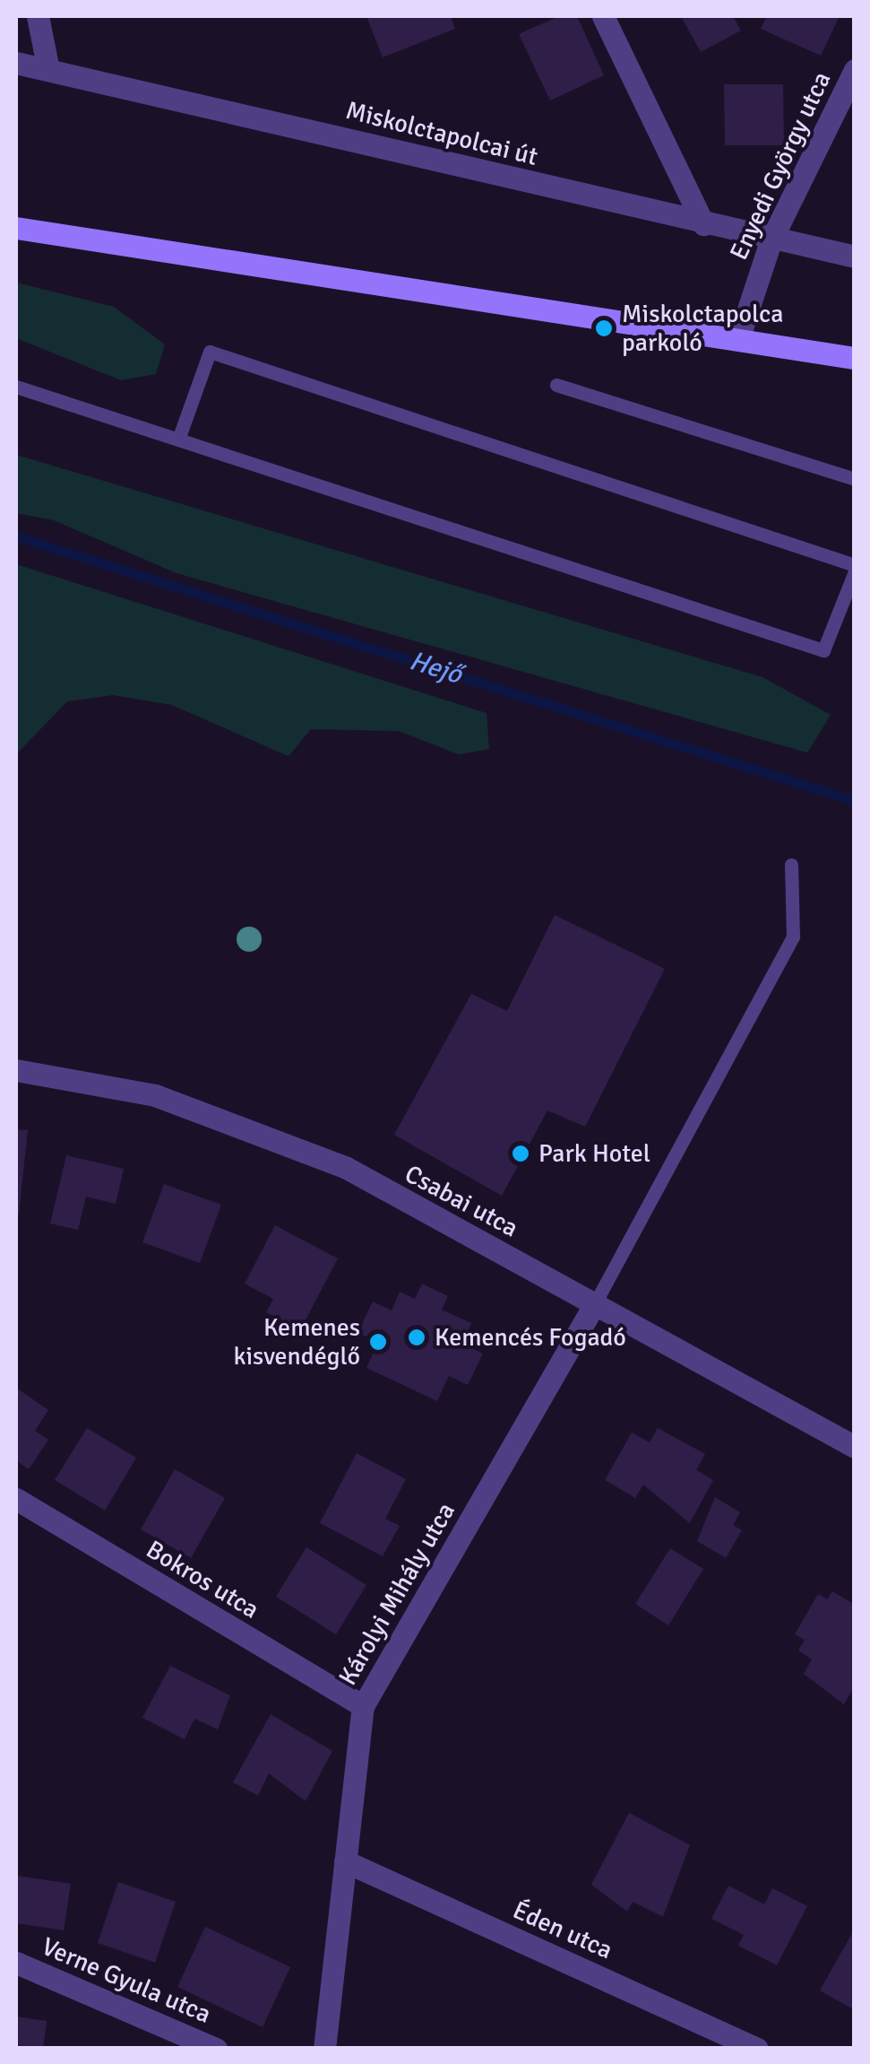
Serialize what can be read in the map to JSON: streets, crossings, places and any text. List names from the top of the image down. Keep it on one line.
{"streets":{"street":["Miskolctapolcai út","Enyedi György utca","Csabai utca","Bokros utca","Károlyi Mihály utca","Éden utca","Verne Gyula utca"]},"crossings":[["Miskolctapolcai út","Enyedi György utca"],["Csabai utca","Károlyi Mihály utca"],["Bokros utca","Károlyi Mihály utca"],["Károlyi Mihály utca","Éden utca"]],"water":["Hejő"],"places":["Miskolctapolca parkoló","Park Hotel","Kemencés Fogadó","Kemenes kisvendéglő"]}
